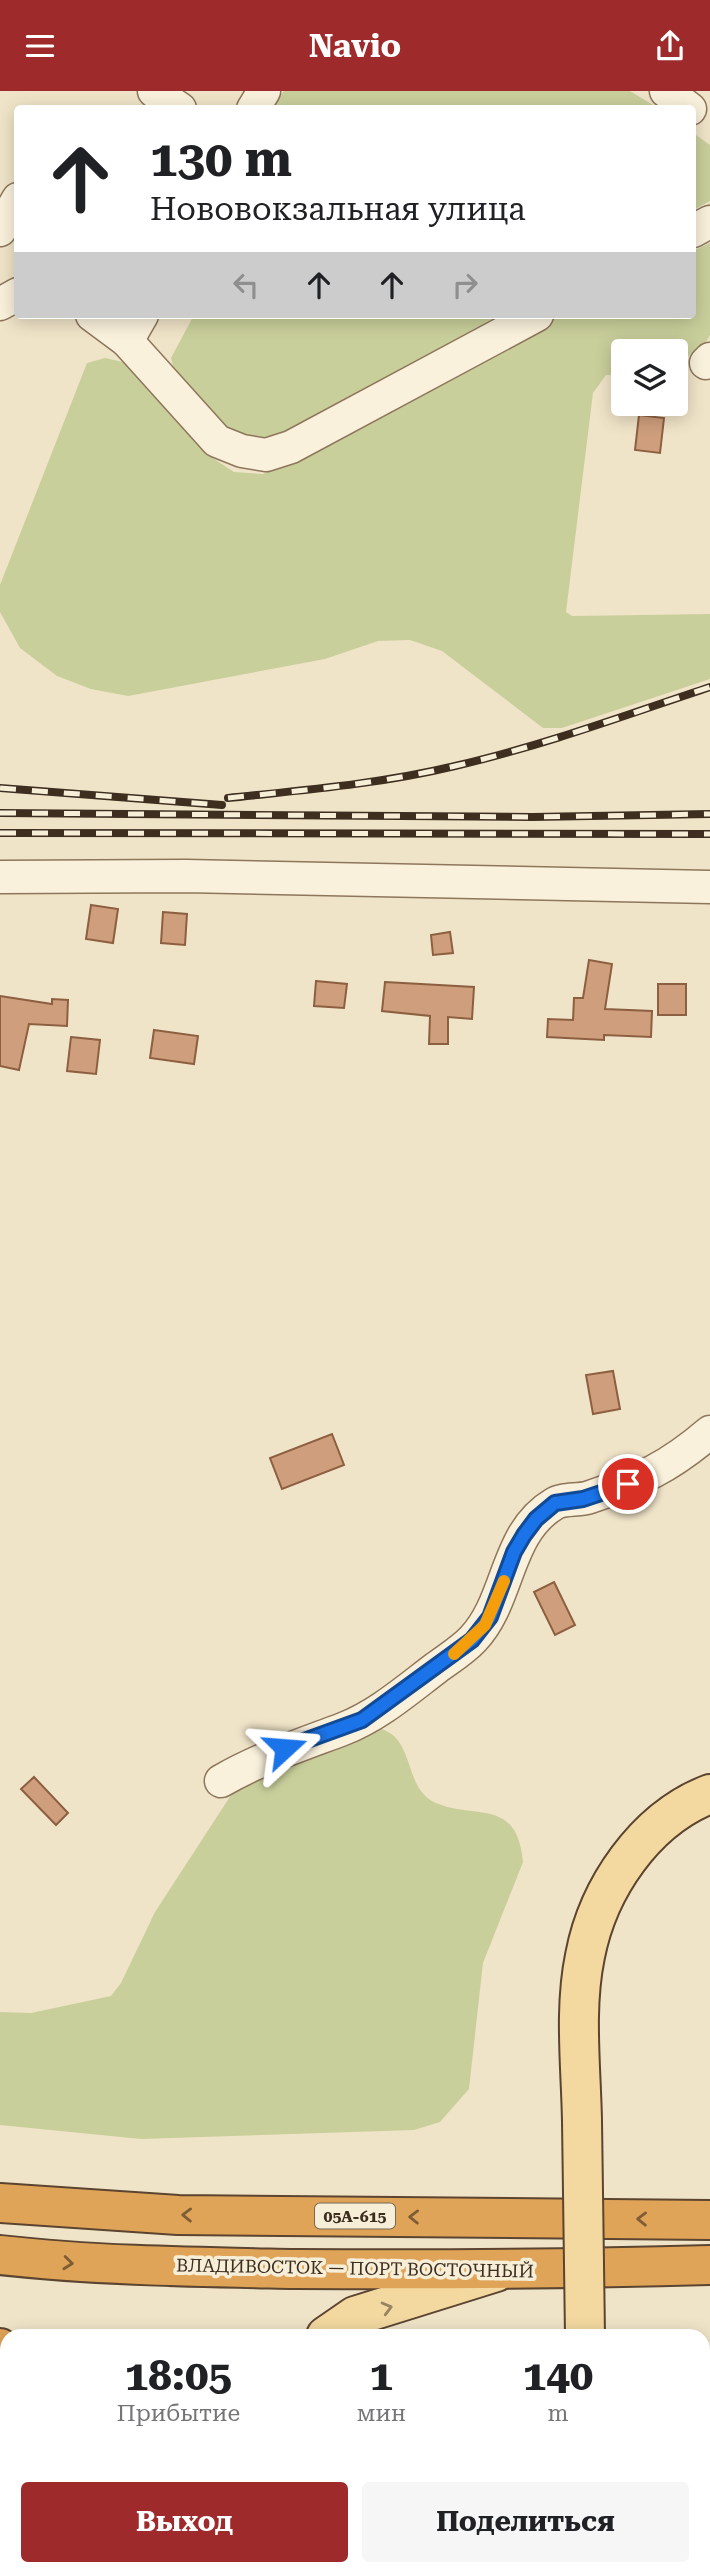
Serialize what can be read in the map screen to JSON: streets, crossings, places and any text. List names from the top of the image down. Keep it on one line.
{"streets":{"highway":["05А-615","ВЛАДИВОСТОК — ПОРТ ВОСТОЧНЫЙ"]},"page":{"header":"Navio","turn":["130 m","Нововокзальная улица"],"eta":["18:05","Прибытие","1","мин","140","m"],"buttons":["Выход","Поделиться"]}}
